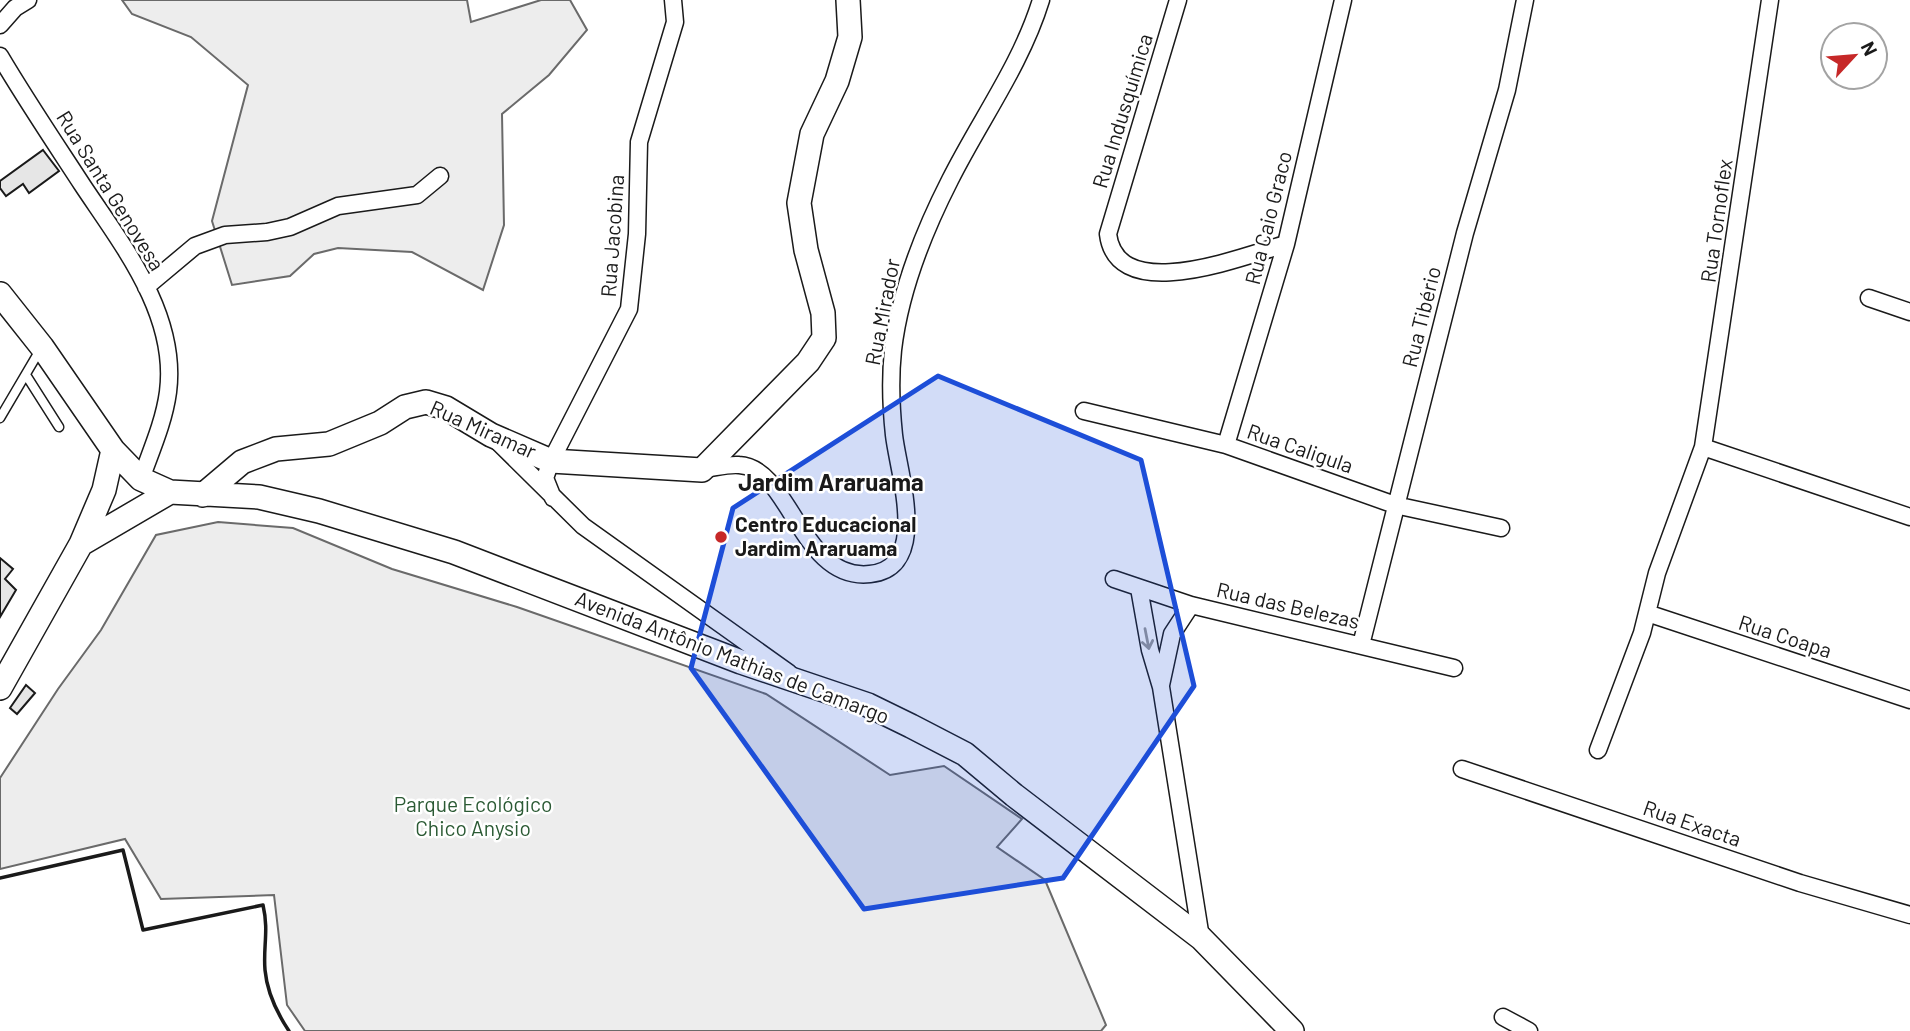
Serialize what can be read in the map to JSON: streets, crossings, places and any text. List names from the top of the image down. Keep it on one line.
{"streets":{"street":["Rua Indusquímica","Rua Santa Genovesa","Rua Caio Graco","Rua Tornoflex","Rua Jacobina","Rua Mirador","Rua Tibério","Rua Miramar","Rua Caligula","Rua das Belezas","Rua Coapa","Avenida Antônio Mathias de Camargo","Rua Exacta"]},"crossings":[["Rua Indusquímica","Rua Caio Graco"],["Rua Caio Graco","Rua Caligula"],["Rua Jacobina","Rua Miramar"],["Rua Mirador","Rua Miramar"],["Rua Tibério","Rua Caligula"],["Rua Tibério","Rua das Belezas"],["Rua Miramar","Avenida Antônio Mathias de Camargo"]],"districts":["Jardim Araruama"],"parks":["Parque Ecológico Chico Anysio"],"places":["Centro Educacional Jardim Araruama"],"north":"top right"}
